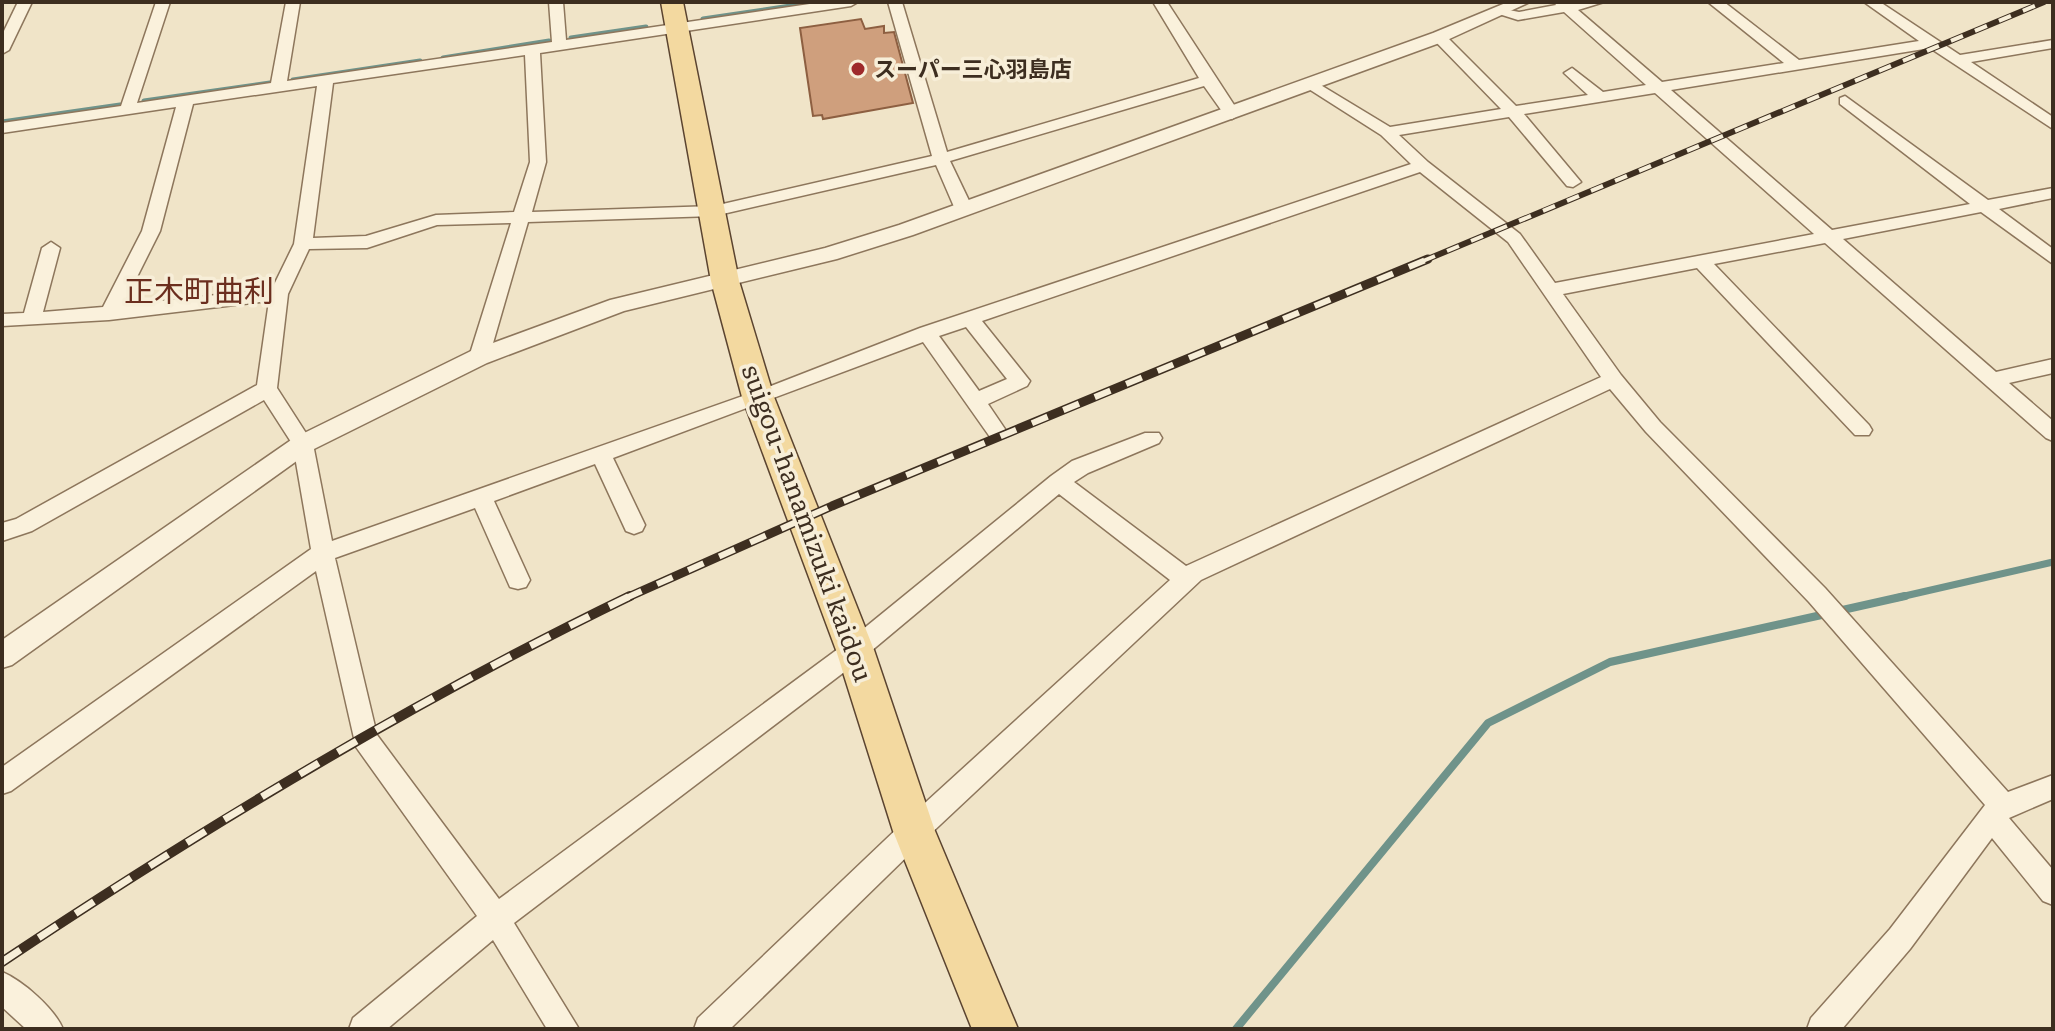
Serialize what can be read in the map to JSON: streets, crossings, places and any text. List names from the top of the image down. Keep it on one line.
{"streets":{"main road":["suigou-hanamizuki kaidou"]},"districts":["正木町曲利"],"places":["スーパー三心羽島店"]}
